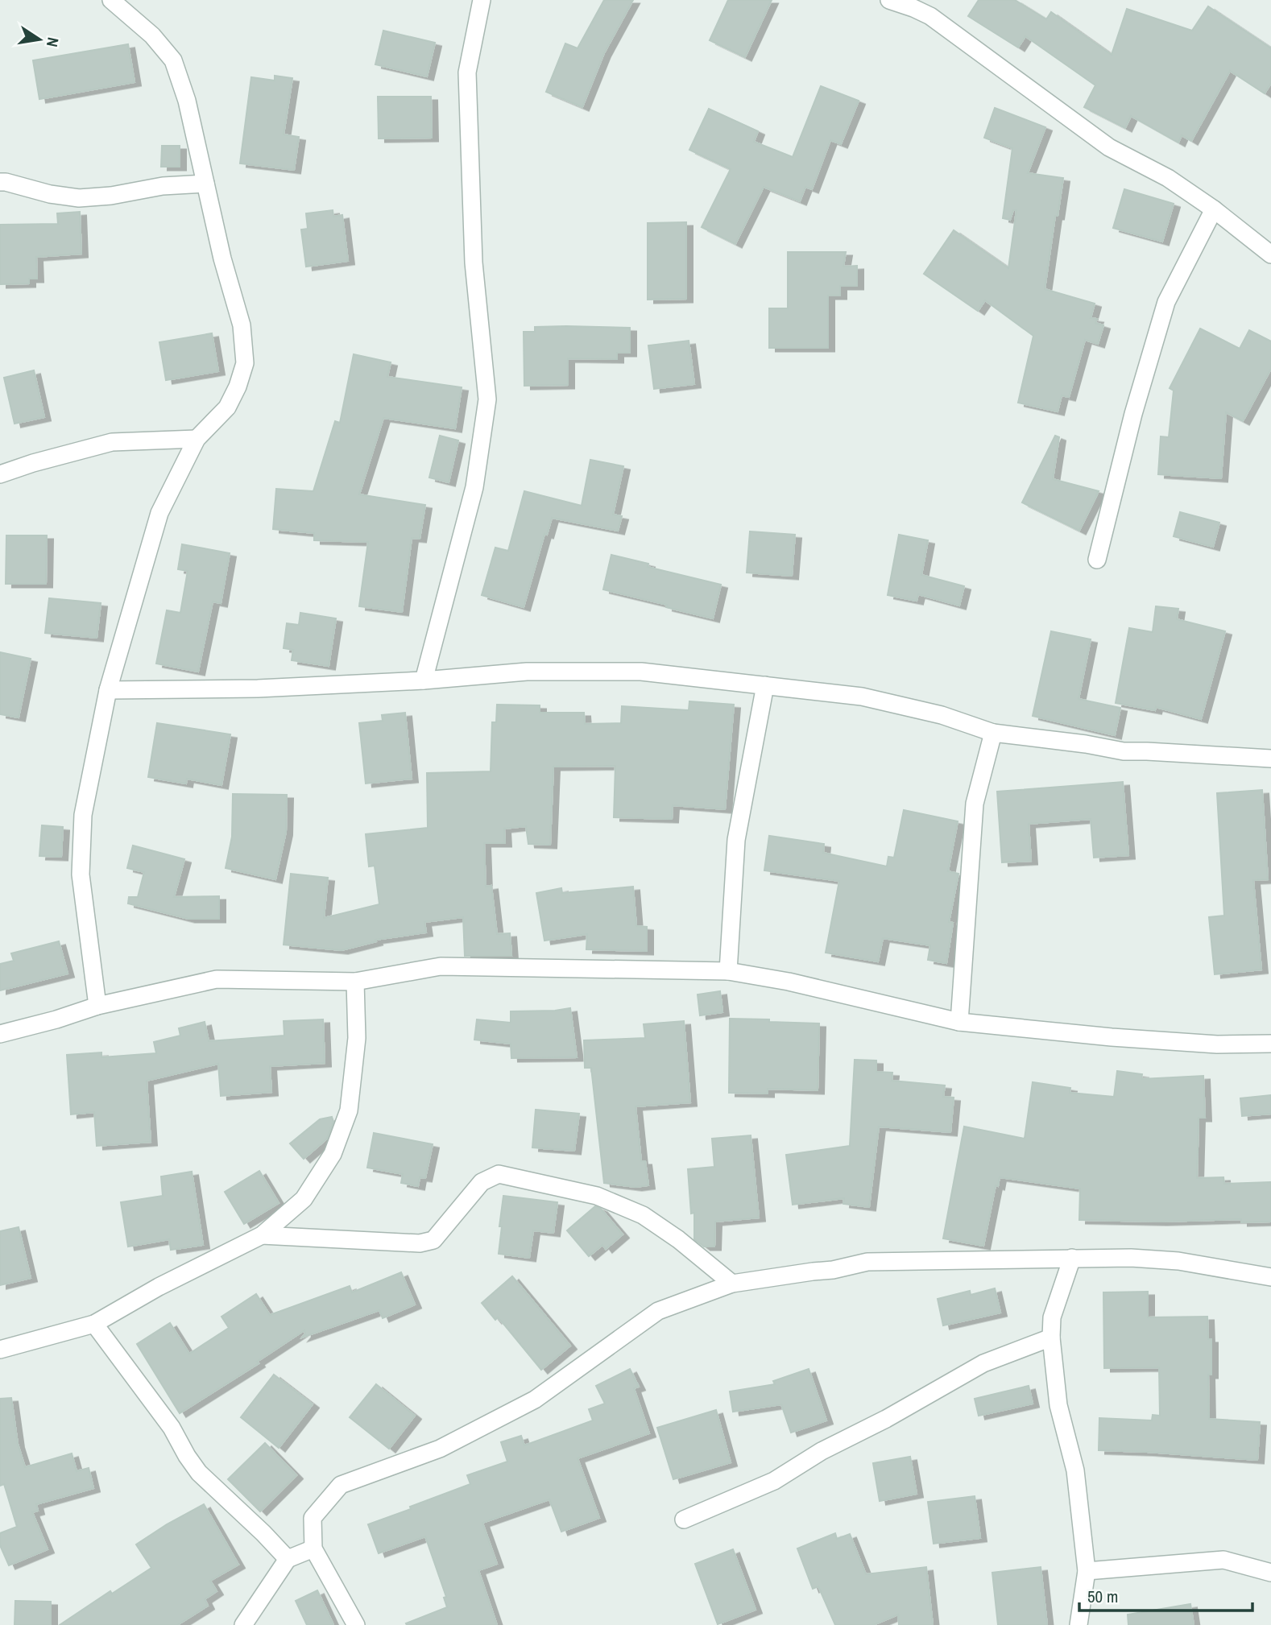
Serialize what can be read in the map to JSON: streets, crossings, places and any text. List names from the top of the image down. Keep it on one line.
{"scale_bar":"50 m","north":"right"}
